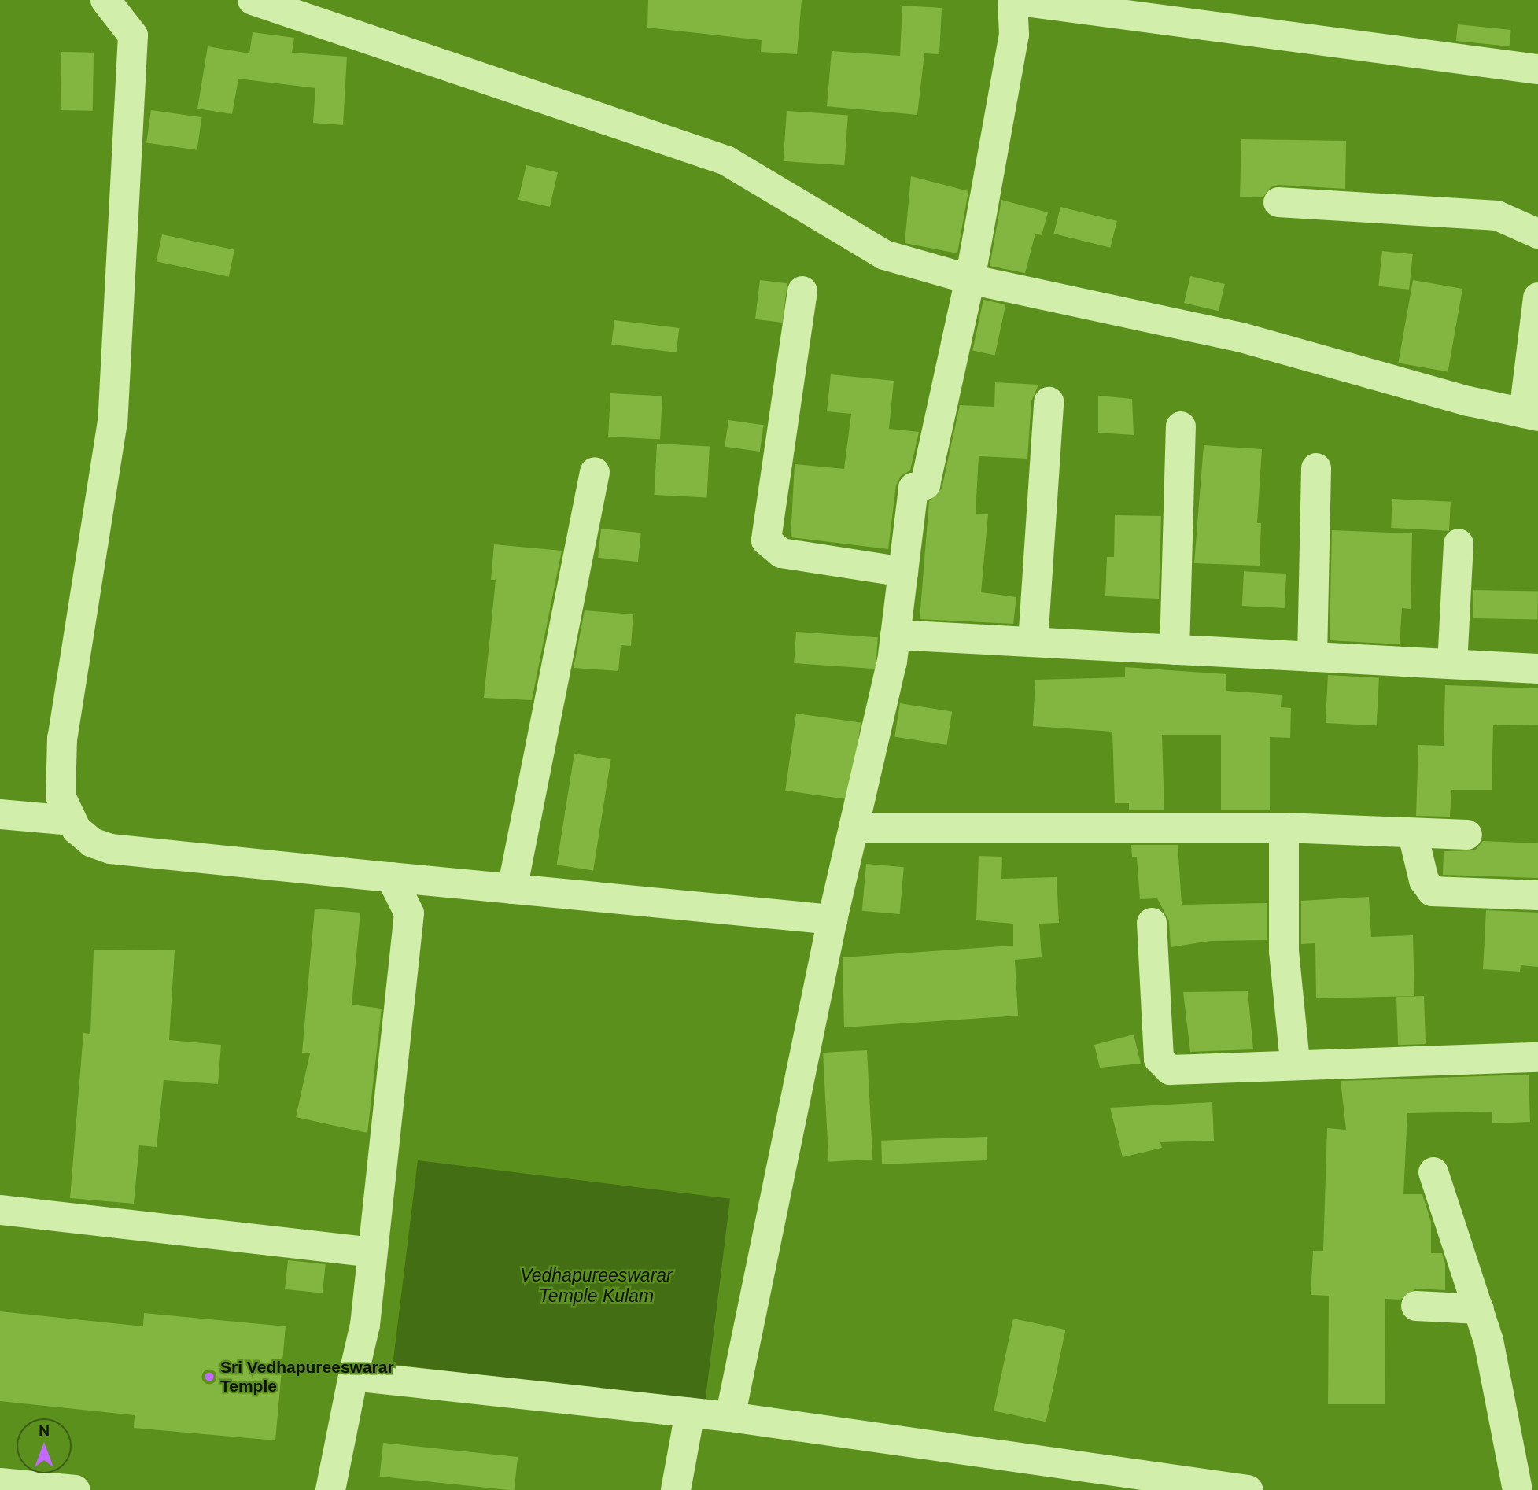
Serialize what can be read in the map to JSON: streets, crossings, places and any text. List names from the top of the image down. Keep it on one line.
{"water":["Vedhapureeswarar Temple Kulam"],"places":["Sri Vedhapureeswarar Temple"],"north":"top"}
